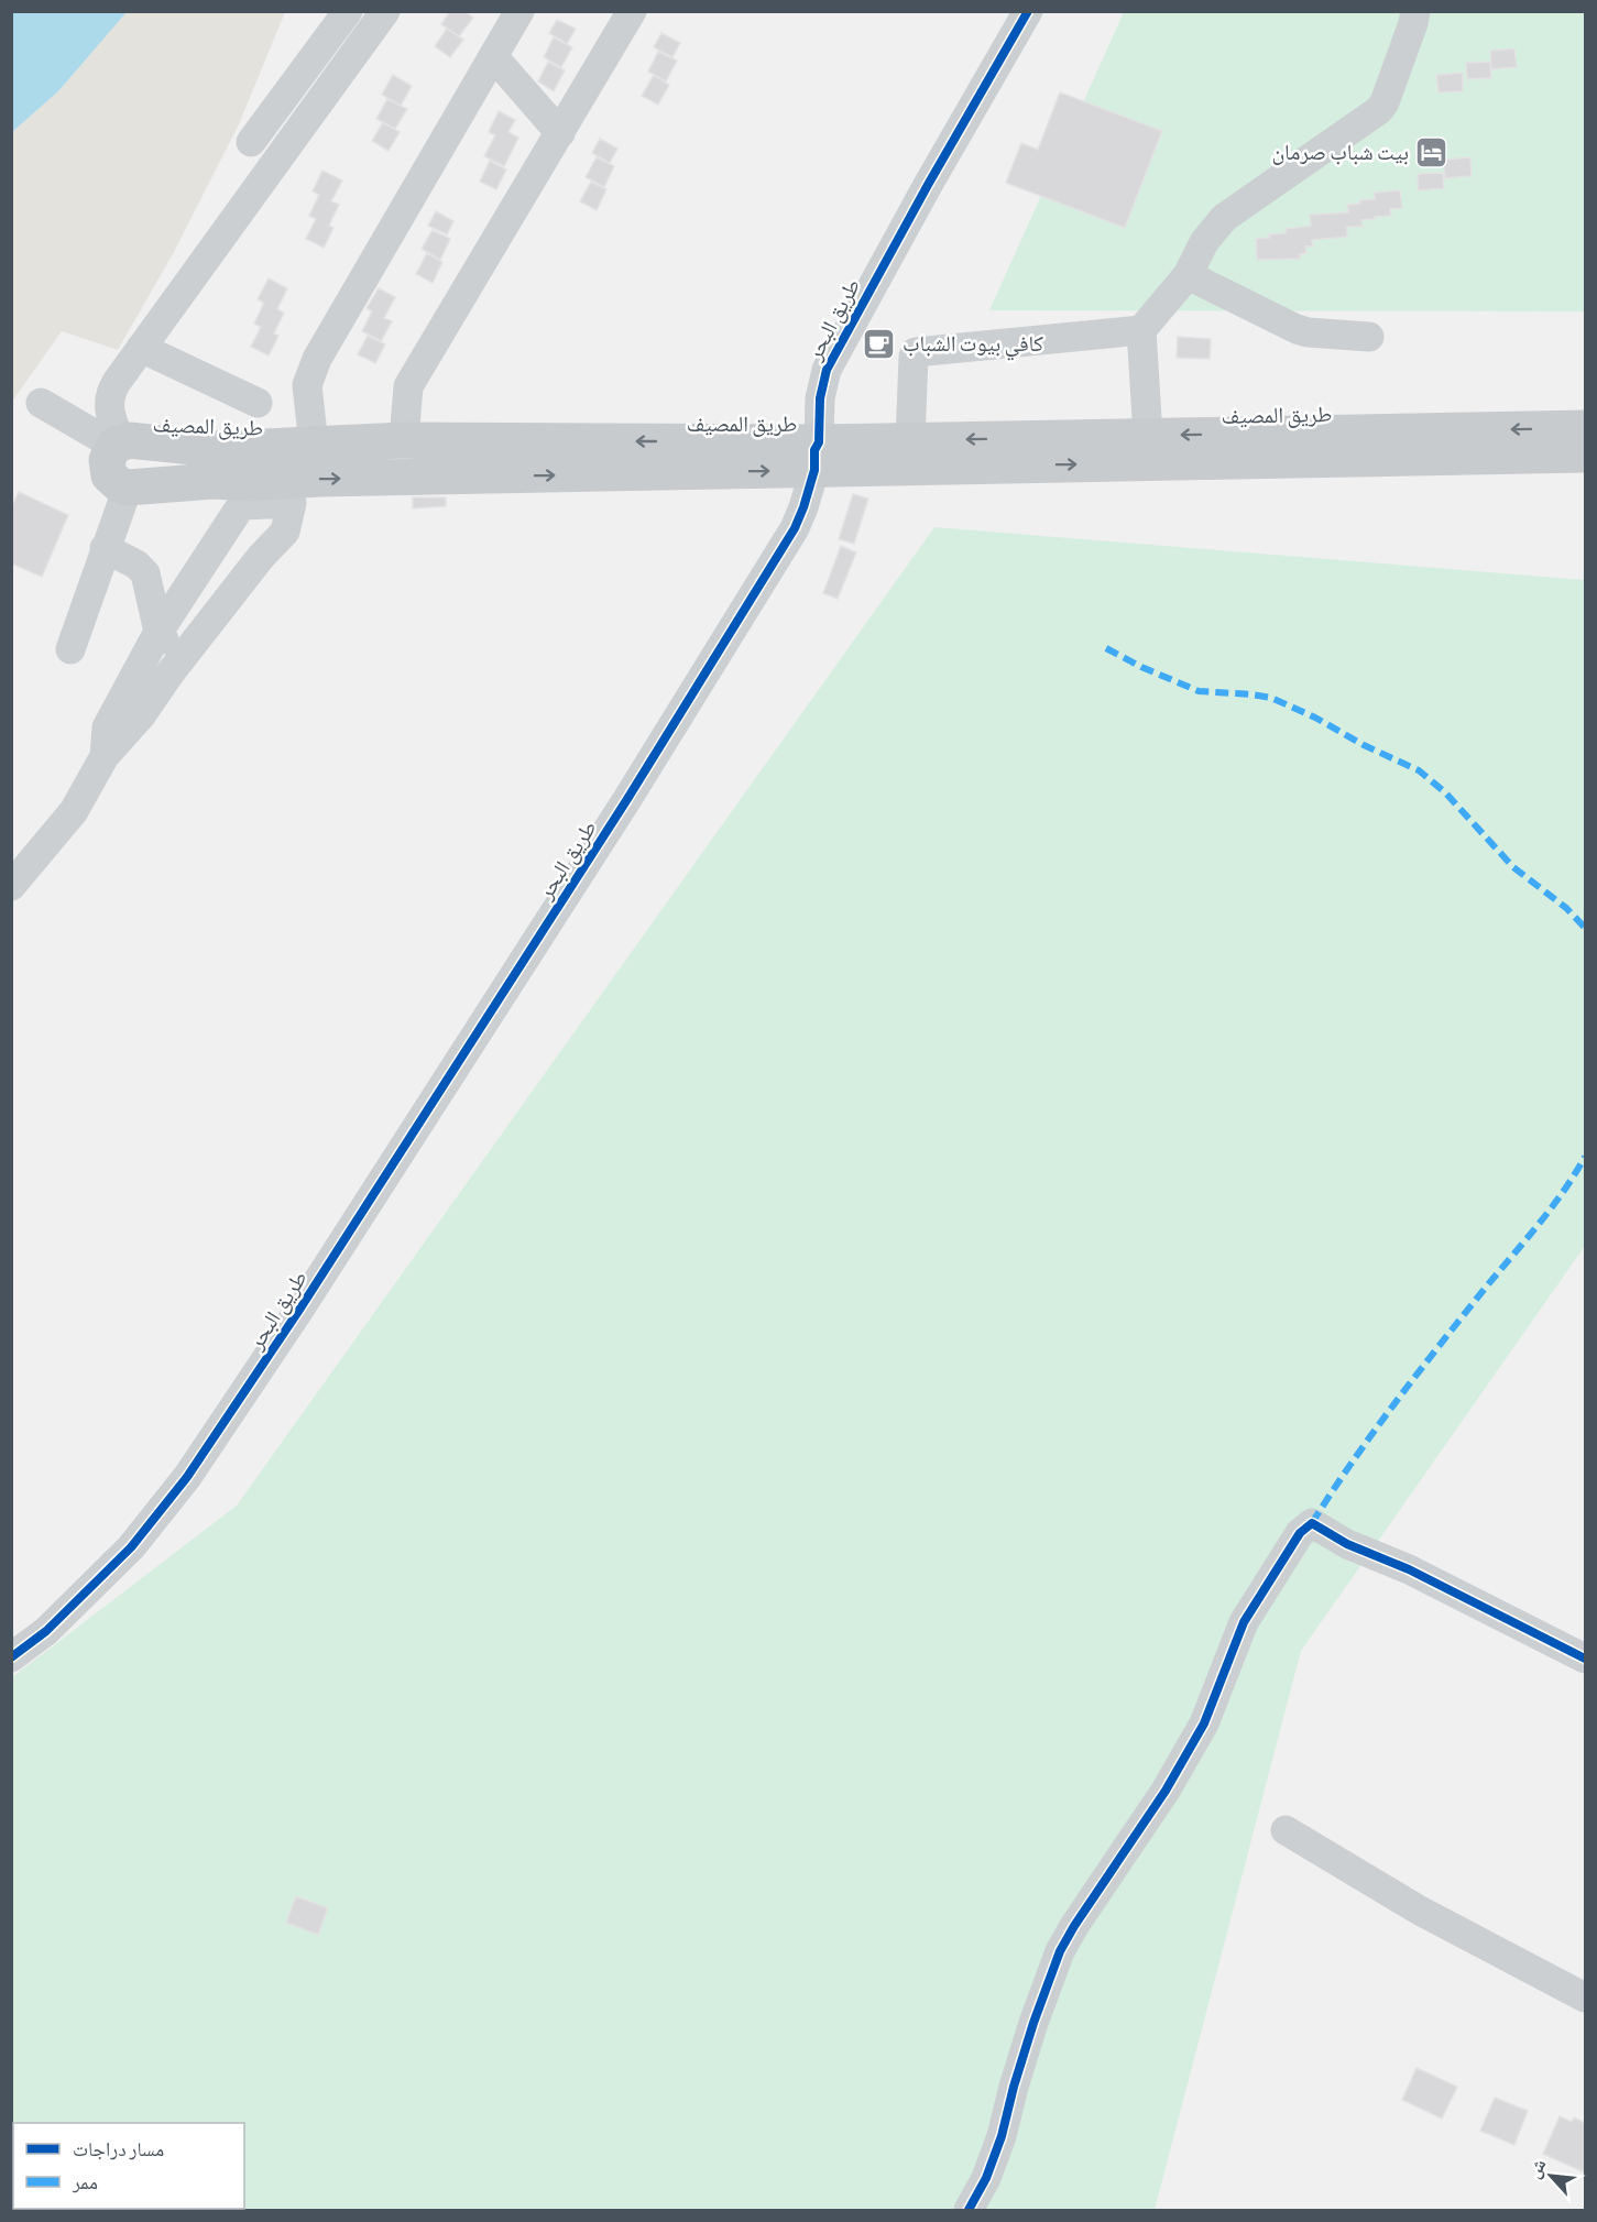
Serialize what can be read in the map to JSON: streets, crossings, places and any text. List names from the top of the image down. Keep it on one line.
{"streets":{"main road":["طريق المصيف"],"street":["طريق البحر"]},"crossings":[["طريق البحر","طريق المصيف"]],"places":{"hotel":["بيت شباب صرمان"],"cafe":["كافي بيوت الشباب"]},"legend":["مسار دراجات","ممر"],"north":"top left"}
